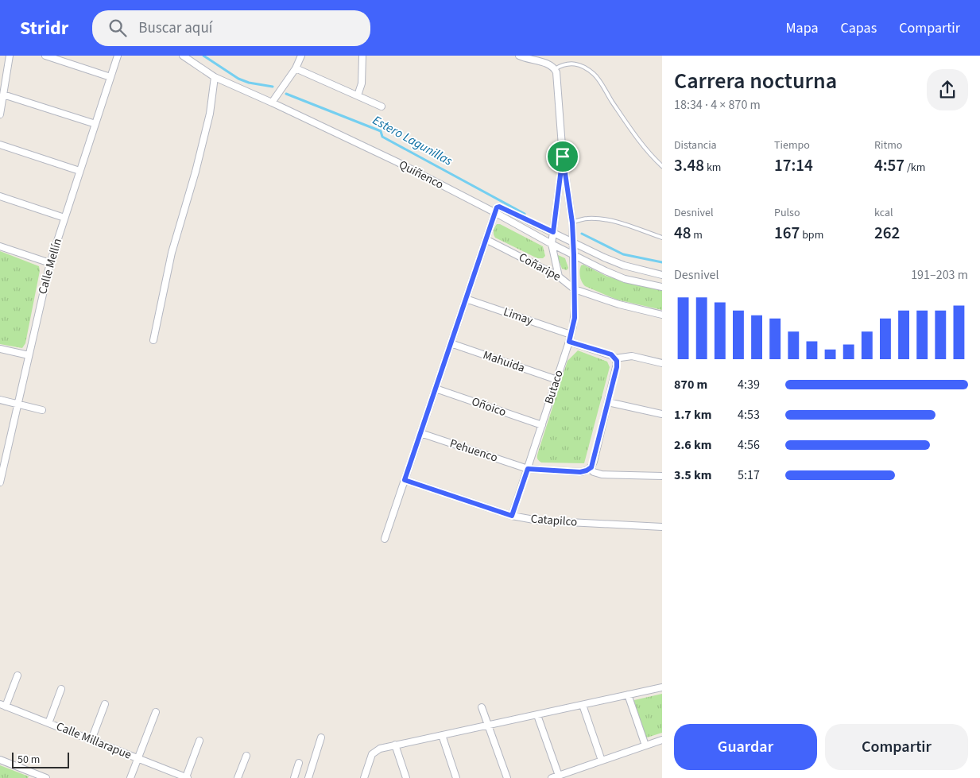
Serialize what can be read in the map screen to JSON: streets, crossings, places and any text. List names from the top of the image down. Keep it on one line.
{"streets":{"street":["Quiñenco","Calle Mellín","Coñaripe","Limay","Mahuida","Butaco","Oñoico","Pehuenco","Catapilco","Calle Millarapue"]},"crossings":[["Quiñenco","Butaco"],["Coñaripe","Butaco"],["Limay","Butaco"],["Mahuida","Butaco"],["Butaco","Oñoico"],["Butaco","Pehuenco"],["Butaco","Catapilco"]],"water":["Estero Lagunillas"],"scale_bar":"50 m","page":{"header":"Stridr","search":"Buscar aquí","nav":["Mapa","Capas","Compartir"],"heading":["Carrera nocturna","18:34 · 4 × 870 m"],"stats":[["Distancia","3.48 km"],["Tiempo","17:14"],["Ritmo","4:57 /km"],["Desnivel","48 m"],["Pulso","167 bpm"],["kcal","262"]],"chart":["Desnivel","191–203 m"],"list":[{"name":"870 m","note":"4:39"},{"name":"1.7 km","note":"4:53"},{"name":"2.6 km","note":"4:56"},{"name":"3.5 km","note":"5:17"}],"buttons":["Guardar","Compartir"],"scale":"50 m"}}
